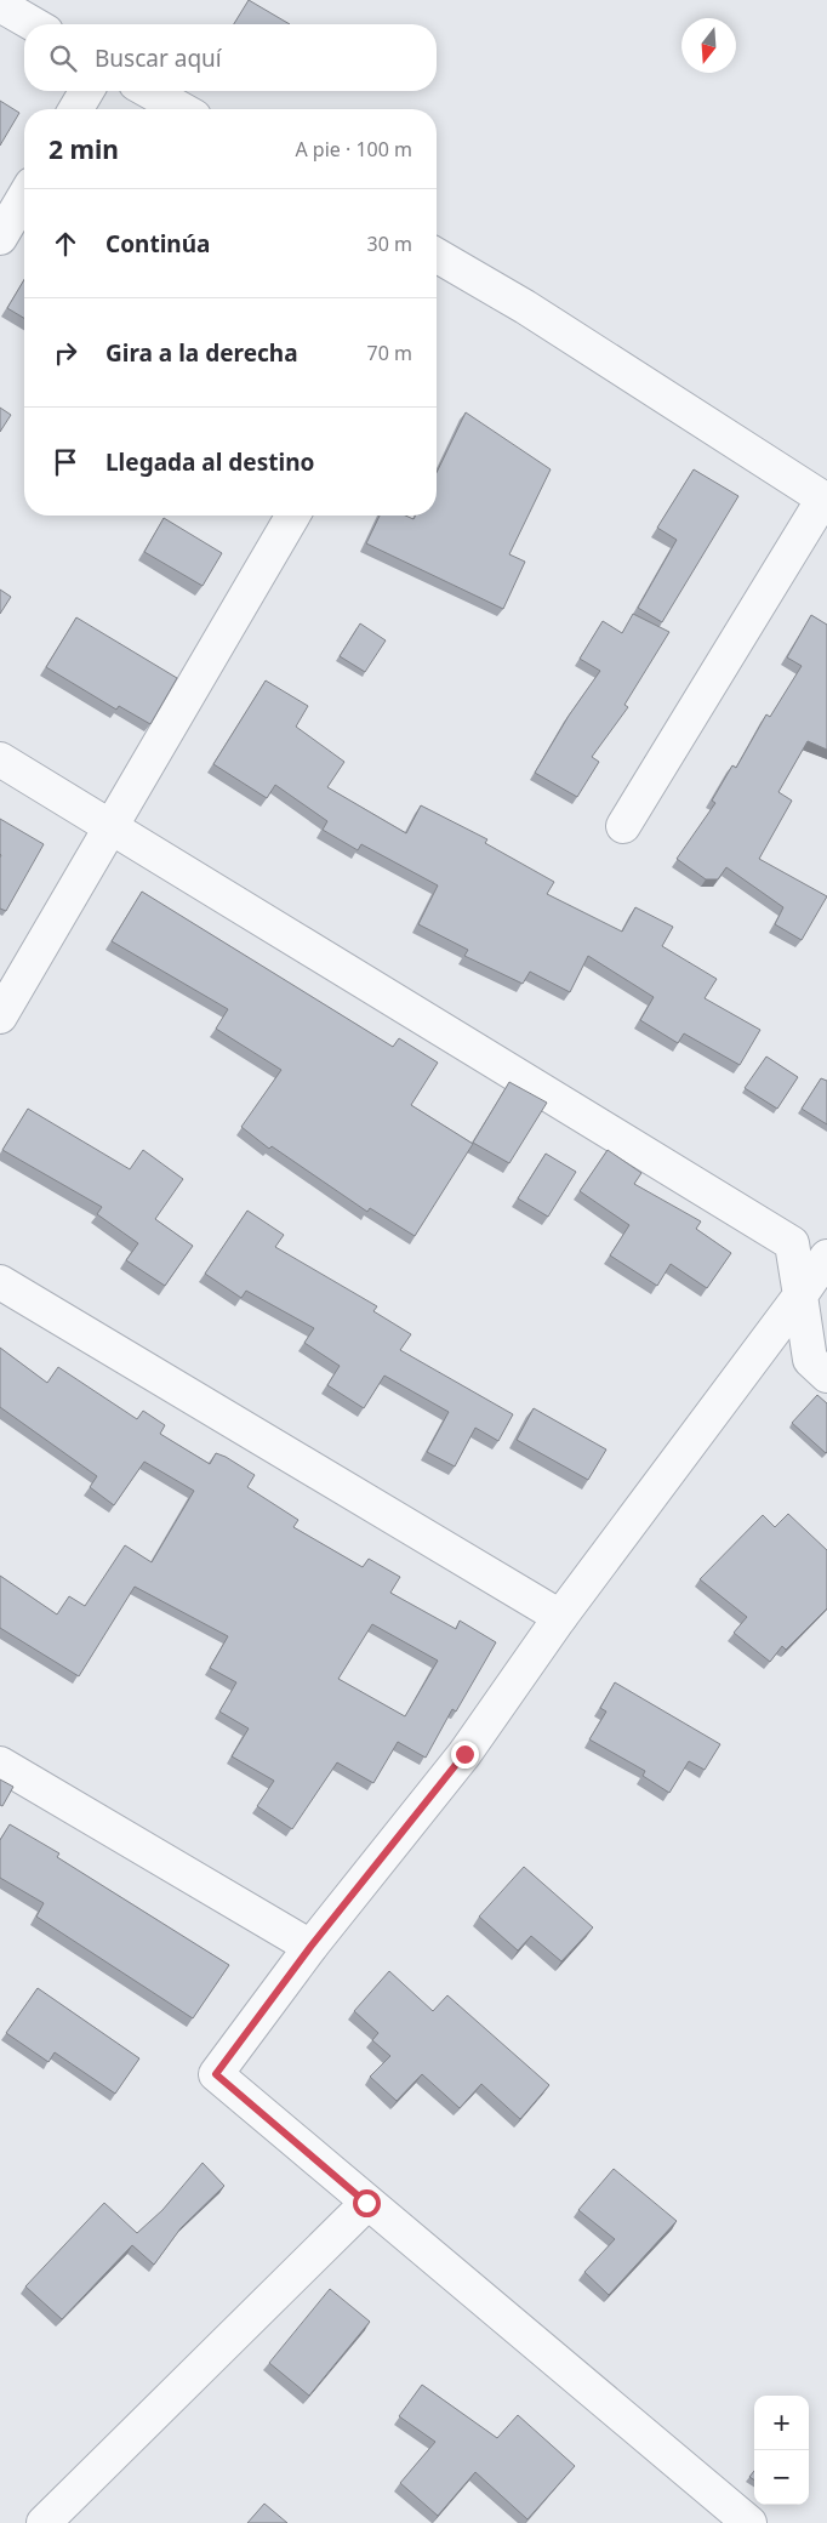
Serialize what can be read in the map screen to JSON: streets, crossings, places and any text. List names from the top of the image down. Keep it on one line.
{"north":"bottom","page":{"search":"Buscar aquí","heading":["2 min","A pie · 100 m"],"list":[["Continúa","30 m"],["Gira a la derecha","70 m"],"Llegada al destino"],"map_buttons":["+","−"]}}
